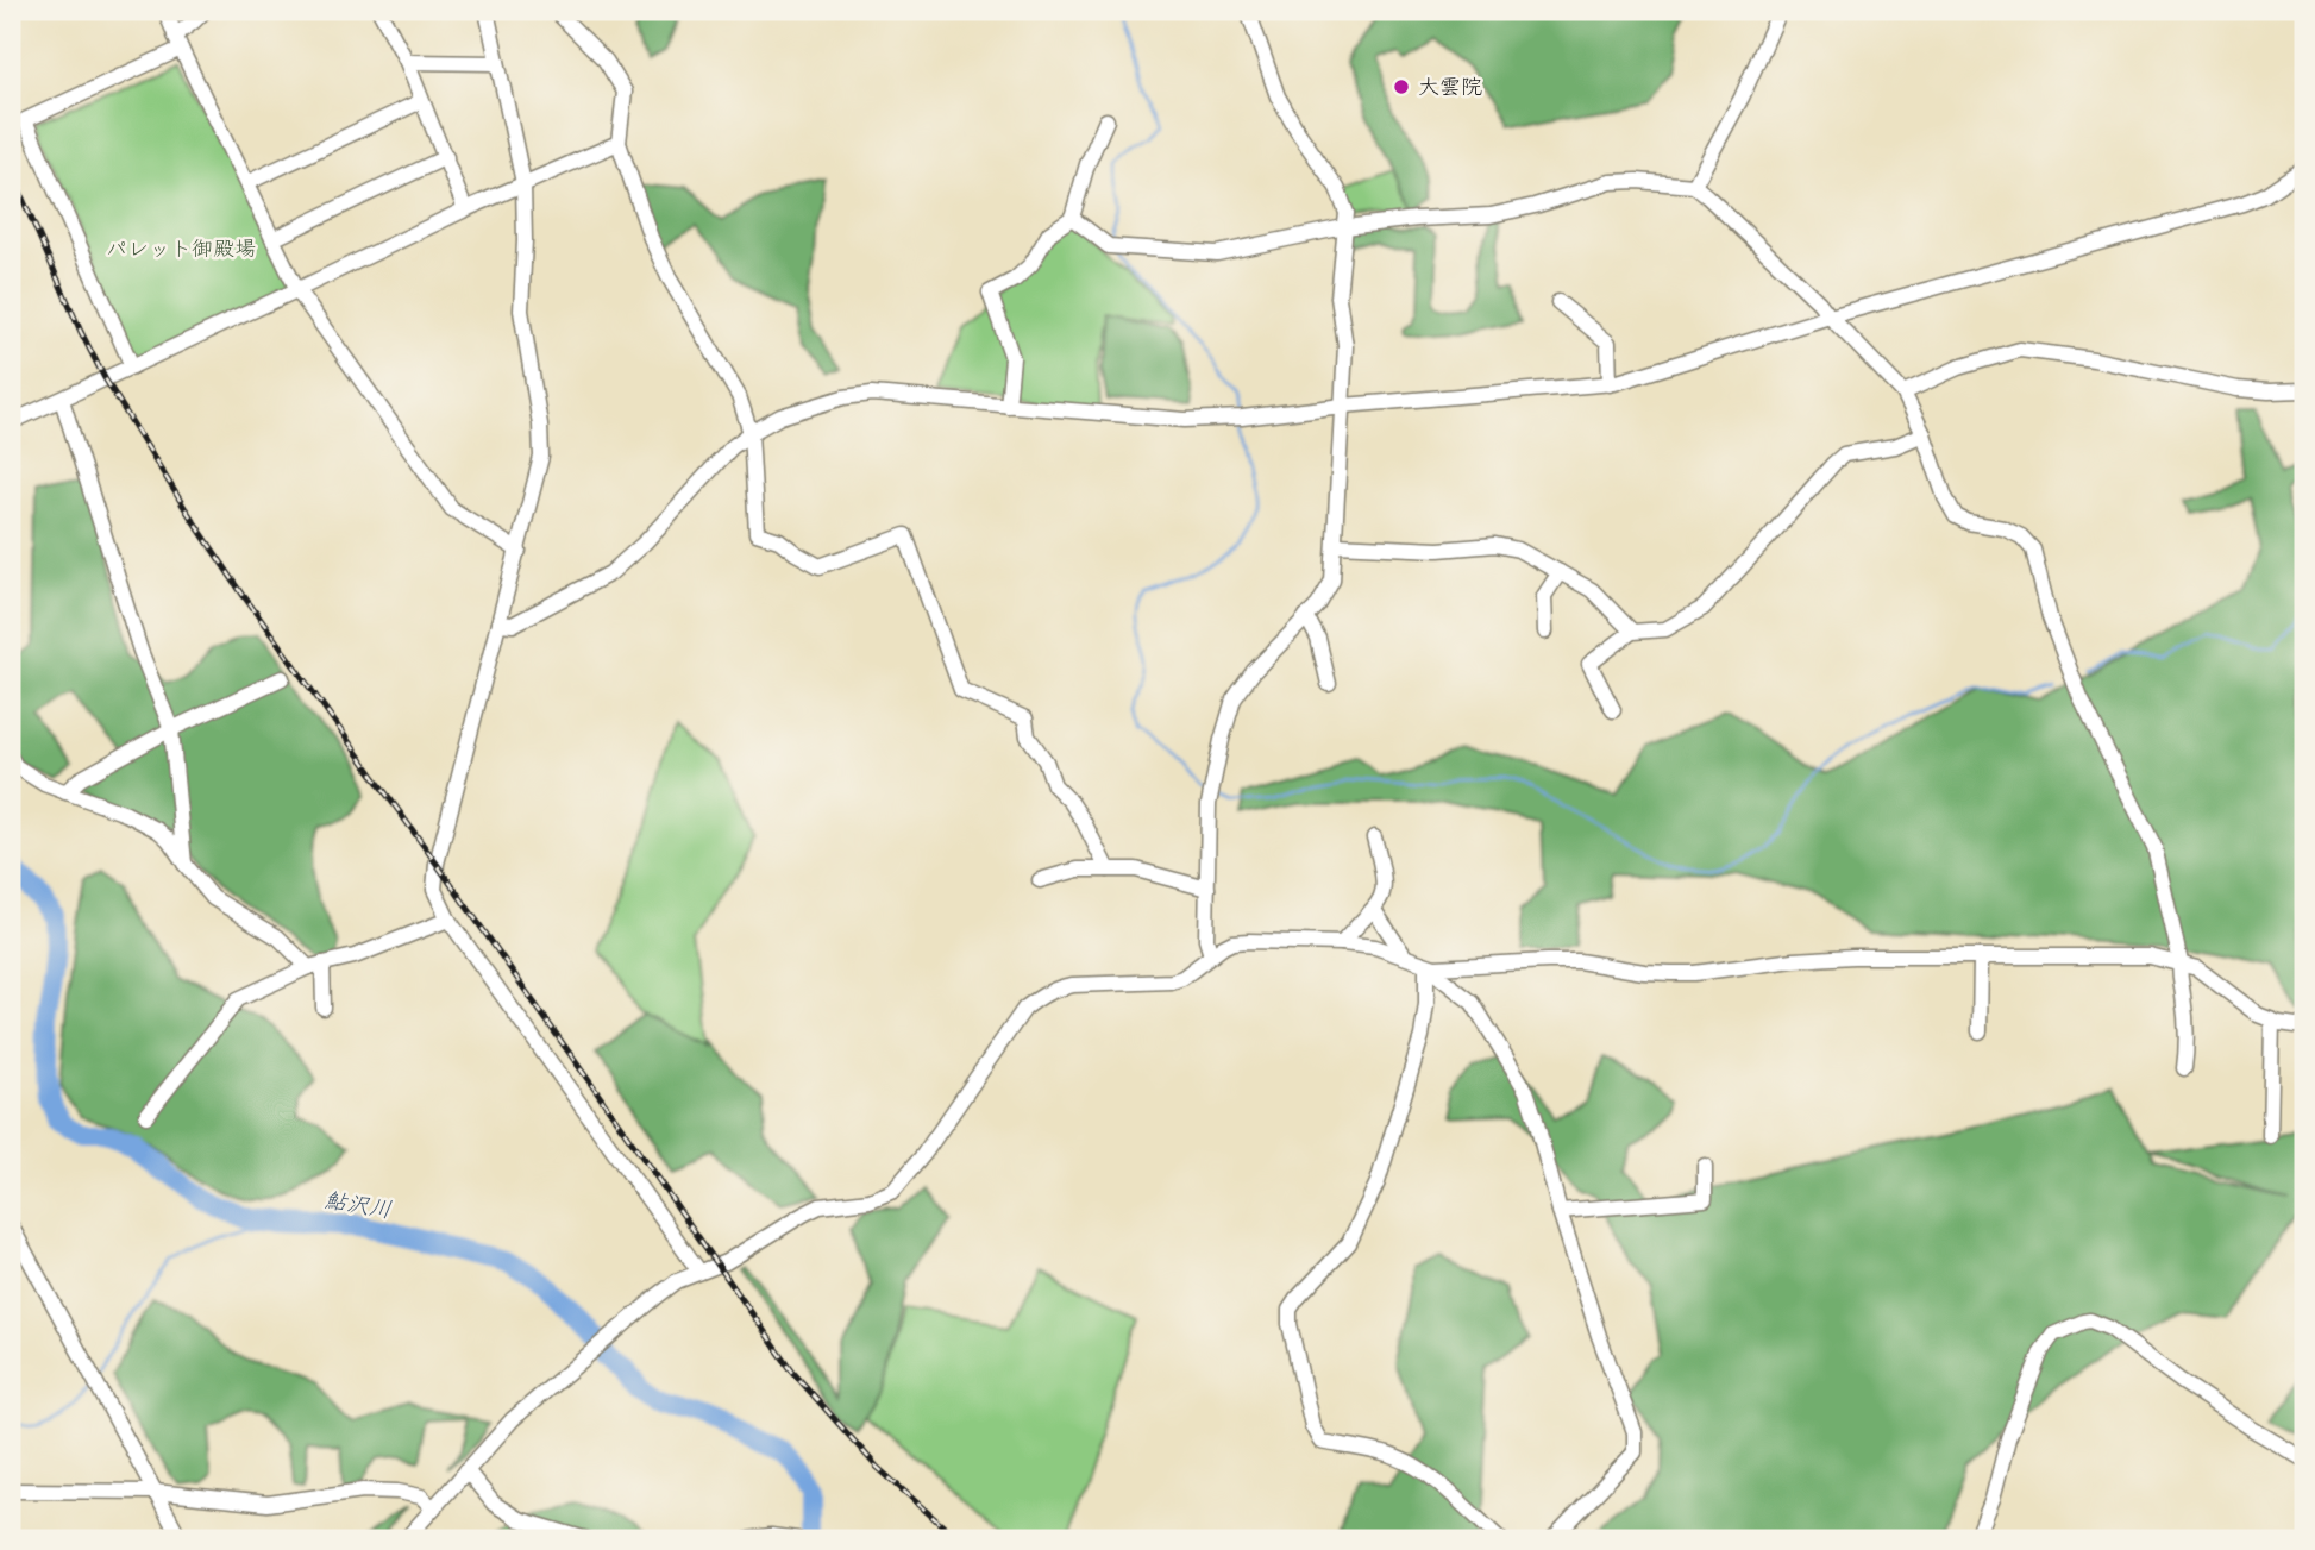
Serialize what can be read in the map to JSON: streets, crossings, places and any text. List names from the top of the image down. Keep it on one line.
{"water":["鮎沢川"],"parks":["パレット御殿場"],"places":["大雲院"]}
